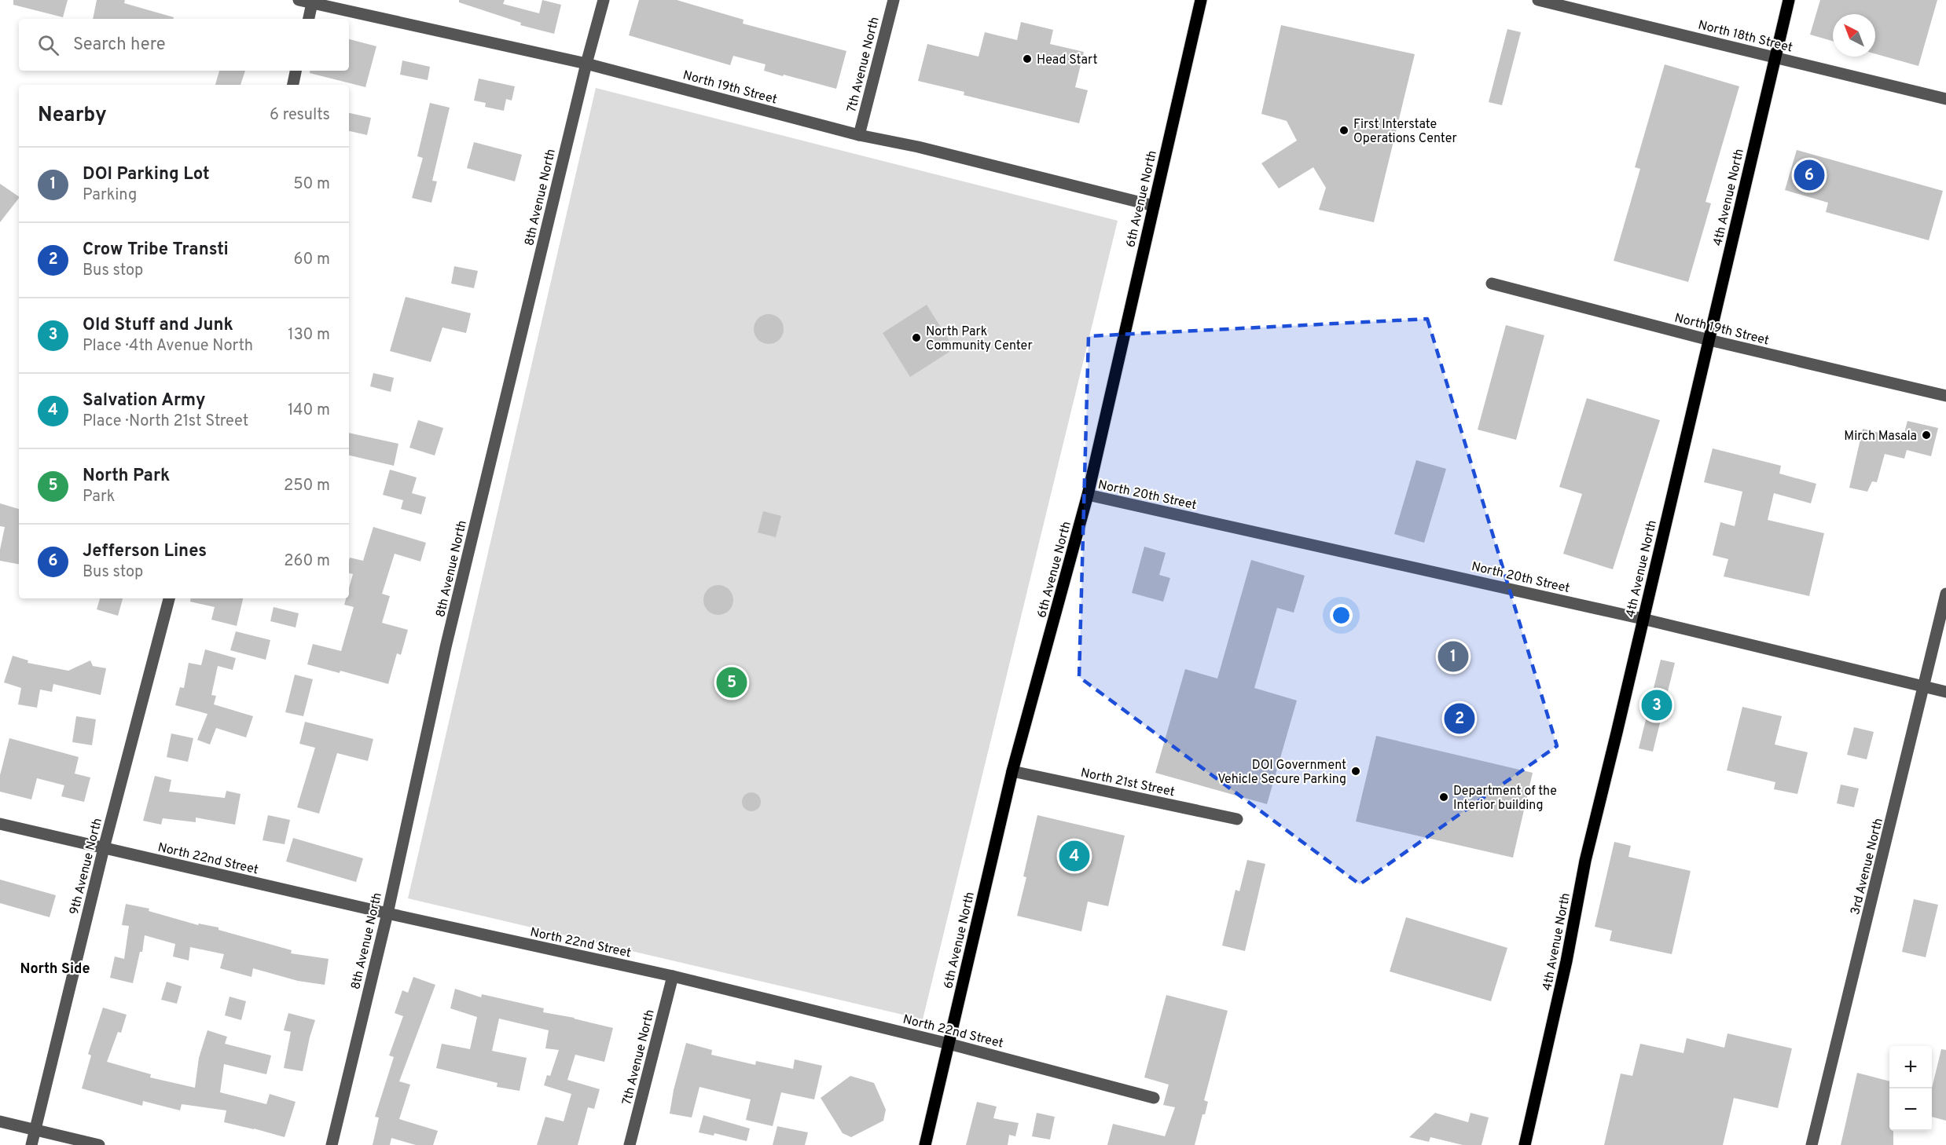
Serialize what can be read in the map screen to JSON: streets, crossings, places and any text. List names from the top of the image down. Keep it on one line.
{"streets":{"main road":["4th Avenue North","6th Avenue North"],"street":["North 18th Street","7th Avenue North","North 19th Street","8th Avenue North","North 20th Street","North 21st Street","North 22nd Street","9th Avenue North","3rd Avenue North"]},"crossings":[["North 18th Street","4th Avenue North"],["7th Avenue North","North 19th Street"],["7th Avenue North","North 22nd Street"],["North 19th Street","8th Avenue North"],["North 19th Street","4th Avenue North"],["North 19th Street","6th Avenue North"],["8th Avenue North","North 22nd Street"],["4th Avenue North","North 20th Street"],["6th Avenue North","North 20th Street"],["6th Avenue North","North 21st Street"],["6th Avenue North","North 22nd Street"],["North 20th Street","3rd Avenue North"],["North 22nd Street","9th Avenue North"]],"districts":["North Side"],"places":["Head Start","First Interstate Operations Center","North Park Community Center","Mirch Masala","DOI Government Vehicle Secure Parking","Department of the Interior building"],"north":"top left","page":{"search":"Search here","heading":["Nearby","6 results"],"list":[{"mark":"1","name":"DOI Parking Lot","note":"Parking","value":"50 m"},{"mark":"2","name":"Crow Tribe Transti","note":"Bus stop","value":"60 m"},{"mark":"3","name":"Old Stuff and Junk","note":"Place · 4th Avenue North","value":"130 m"},{"mark":"4","name":"Salvation Army","note":"Place · North 21st Street","value":"140 m"},{"mark":"5","name":"North Park","note":"Park","value":"250 m"},{"mark":"6","name":"Jefferson Lines","note":"Bus stop","value":"260 m"}],"pins":["6","1","5","3","2","4"],"map_buttons":["+","−"]}}
